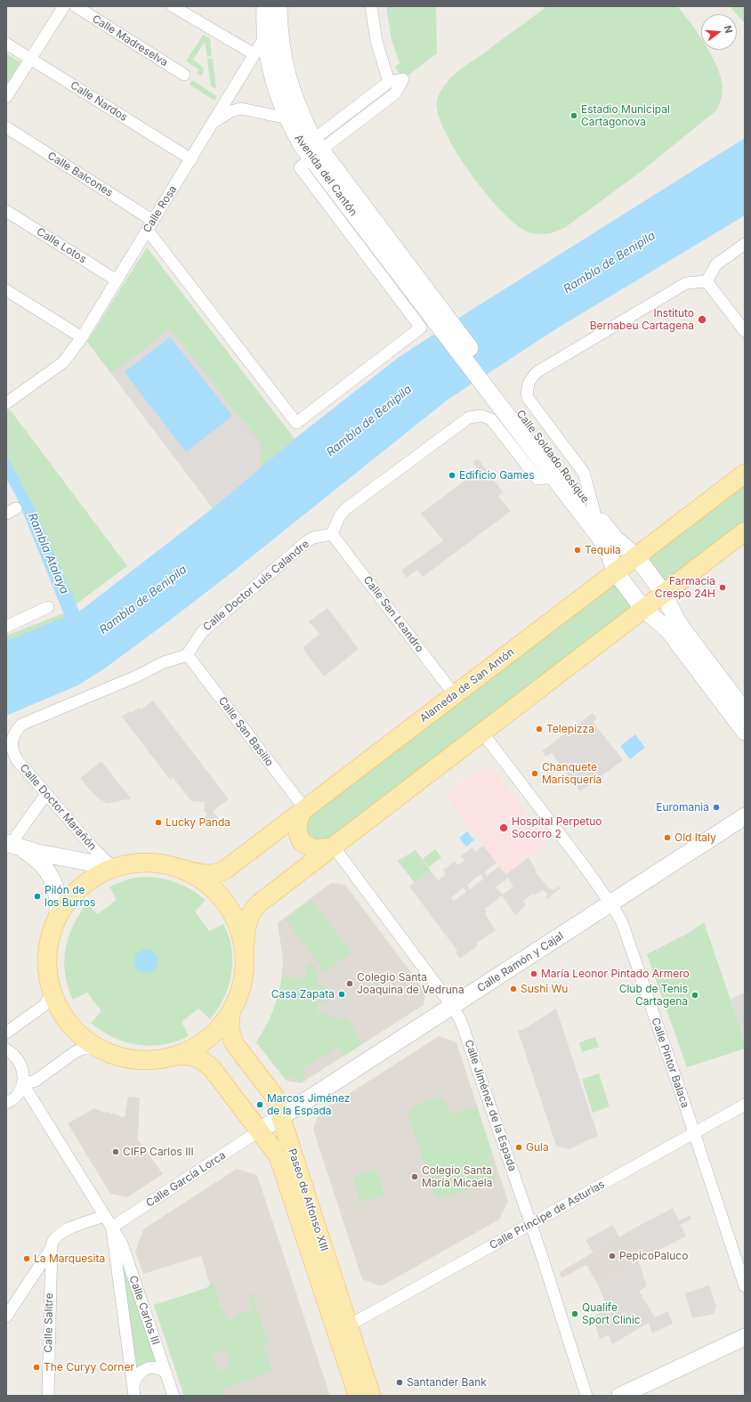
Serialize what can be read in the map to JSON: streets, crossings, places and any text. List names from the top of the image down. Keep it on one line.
{"streets":{"main road":["Avenida del Cantón","Calle Soldado Rosique","Alameda de San Antón","Calle Ramón y Cajal","Paseo de Alfonso XIII"],"street":["Calle Madreselva","Calle Nardos","Calle Balcones","Calle Rosa","Calle Lotos","Calle Doctor Luis Calandre","Calle San Leandro","Calle San Basilio","Calle Doctor Marañón","Calle Pintor Balaca","Calle Jiménez de la Espada","Calle García Lorca","Calle Príncipe de Asturias","Calle Carlos III","Calle Salitre"]},"crossings":[["Calle Nardos","Calle Rosa"],["Calle Balcones","Avenida del Cantón"],["Calle Balcones","Calle Rosa"],["Avenida del Cantón","Calle Rosa"],["Avenida del Cantón","Calle Soldado Rosique"],["Calle Rosa","Calle Lotos"],["Calle Soldado Rosique","Alameda de San Antón"],["Calle Doctor Luis Calandre","Calle San Leandro"],["Calle Doctor Luis Calandre","Calle San Basilio"],["Calle Doctor Luis Calandre","Calle Doctor Marañón"],["Calle San Leandro","Alameda de San Antón"],["Alameda de San Antón","Calle San Basilio"],["Calle San Basilio","Calle Doctor Marañón"],["Calle Ramón y Cajal","Calle Pintor Balaca"],["Calle Ramón y Cajal","Calle Jiménez de la Espada"],["Calle Ramón y Cajal","Calle García Lorca"],["Calle Ramón y Cajal","Paseo de Alfonso XIII"],["Calle Pintor Balaca","Calle Príncipe de Asturias"],["Calle Jiménez de la Espada","Calle Príncipe de Asturias"],["Calle García Lorca","Paseo de Alfonso XIII"],["Calle García Lorca","Calle Carlos III"],["Paseo de Alfonso XIII","Calle Príncipe de Asturias"]],"water":["Rambla de Benipila","Rambla Atalaya"],"places":["Estadio Municipal Cartagonova","Instituto Bernabeu Cartagena","Edificio Games","Tequila","Farmacia Crespo 24H","Telepizza","Chanquete Marisquería","Euromania","Lucky Panda","Hospital Perpetuo Socorro 2","Old Italy","Pilón de los Burros","María Leonor Pintado Armero","Colegio Santa Joaquina de Vedruna","Sushi Wu","Casa Zapata","Club de Tenis Cartagena","Marcos Jiménez de la Espada","Gula","CIFP Carlos III","Colegio Santa María Micaela","PepicoPaluco","La Marquesita","Qualife Sport Clinic","The Curyy Corner","Santander Bank"],"north":"right"}
